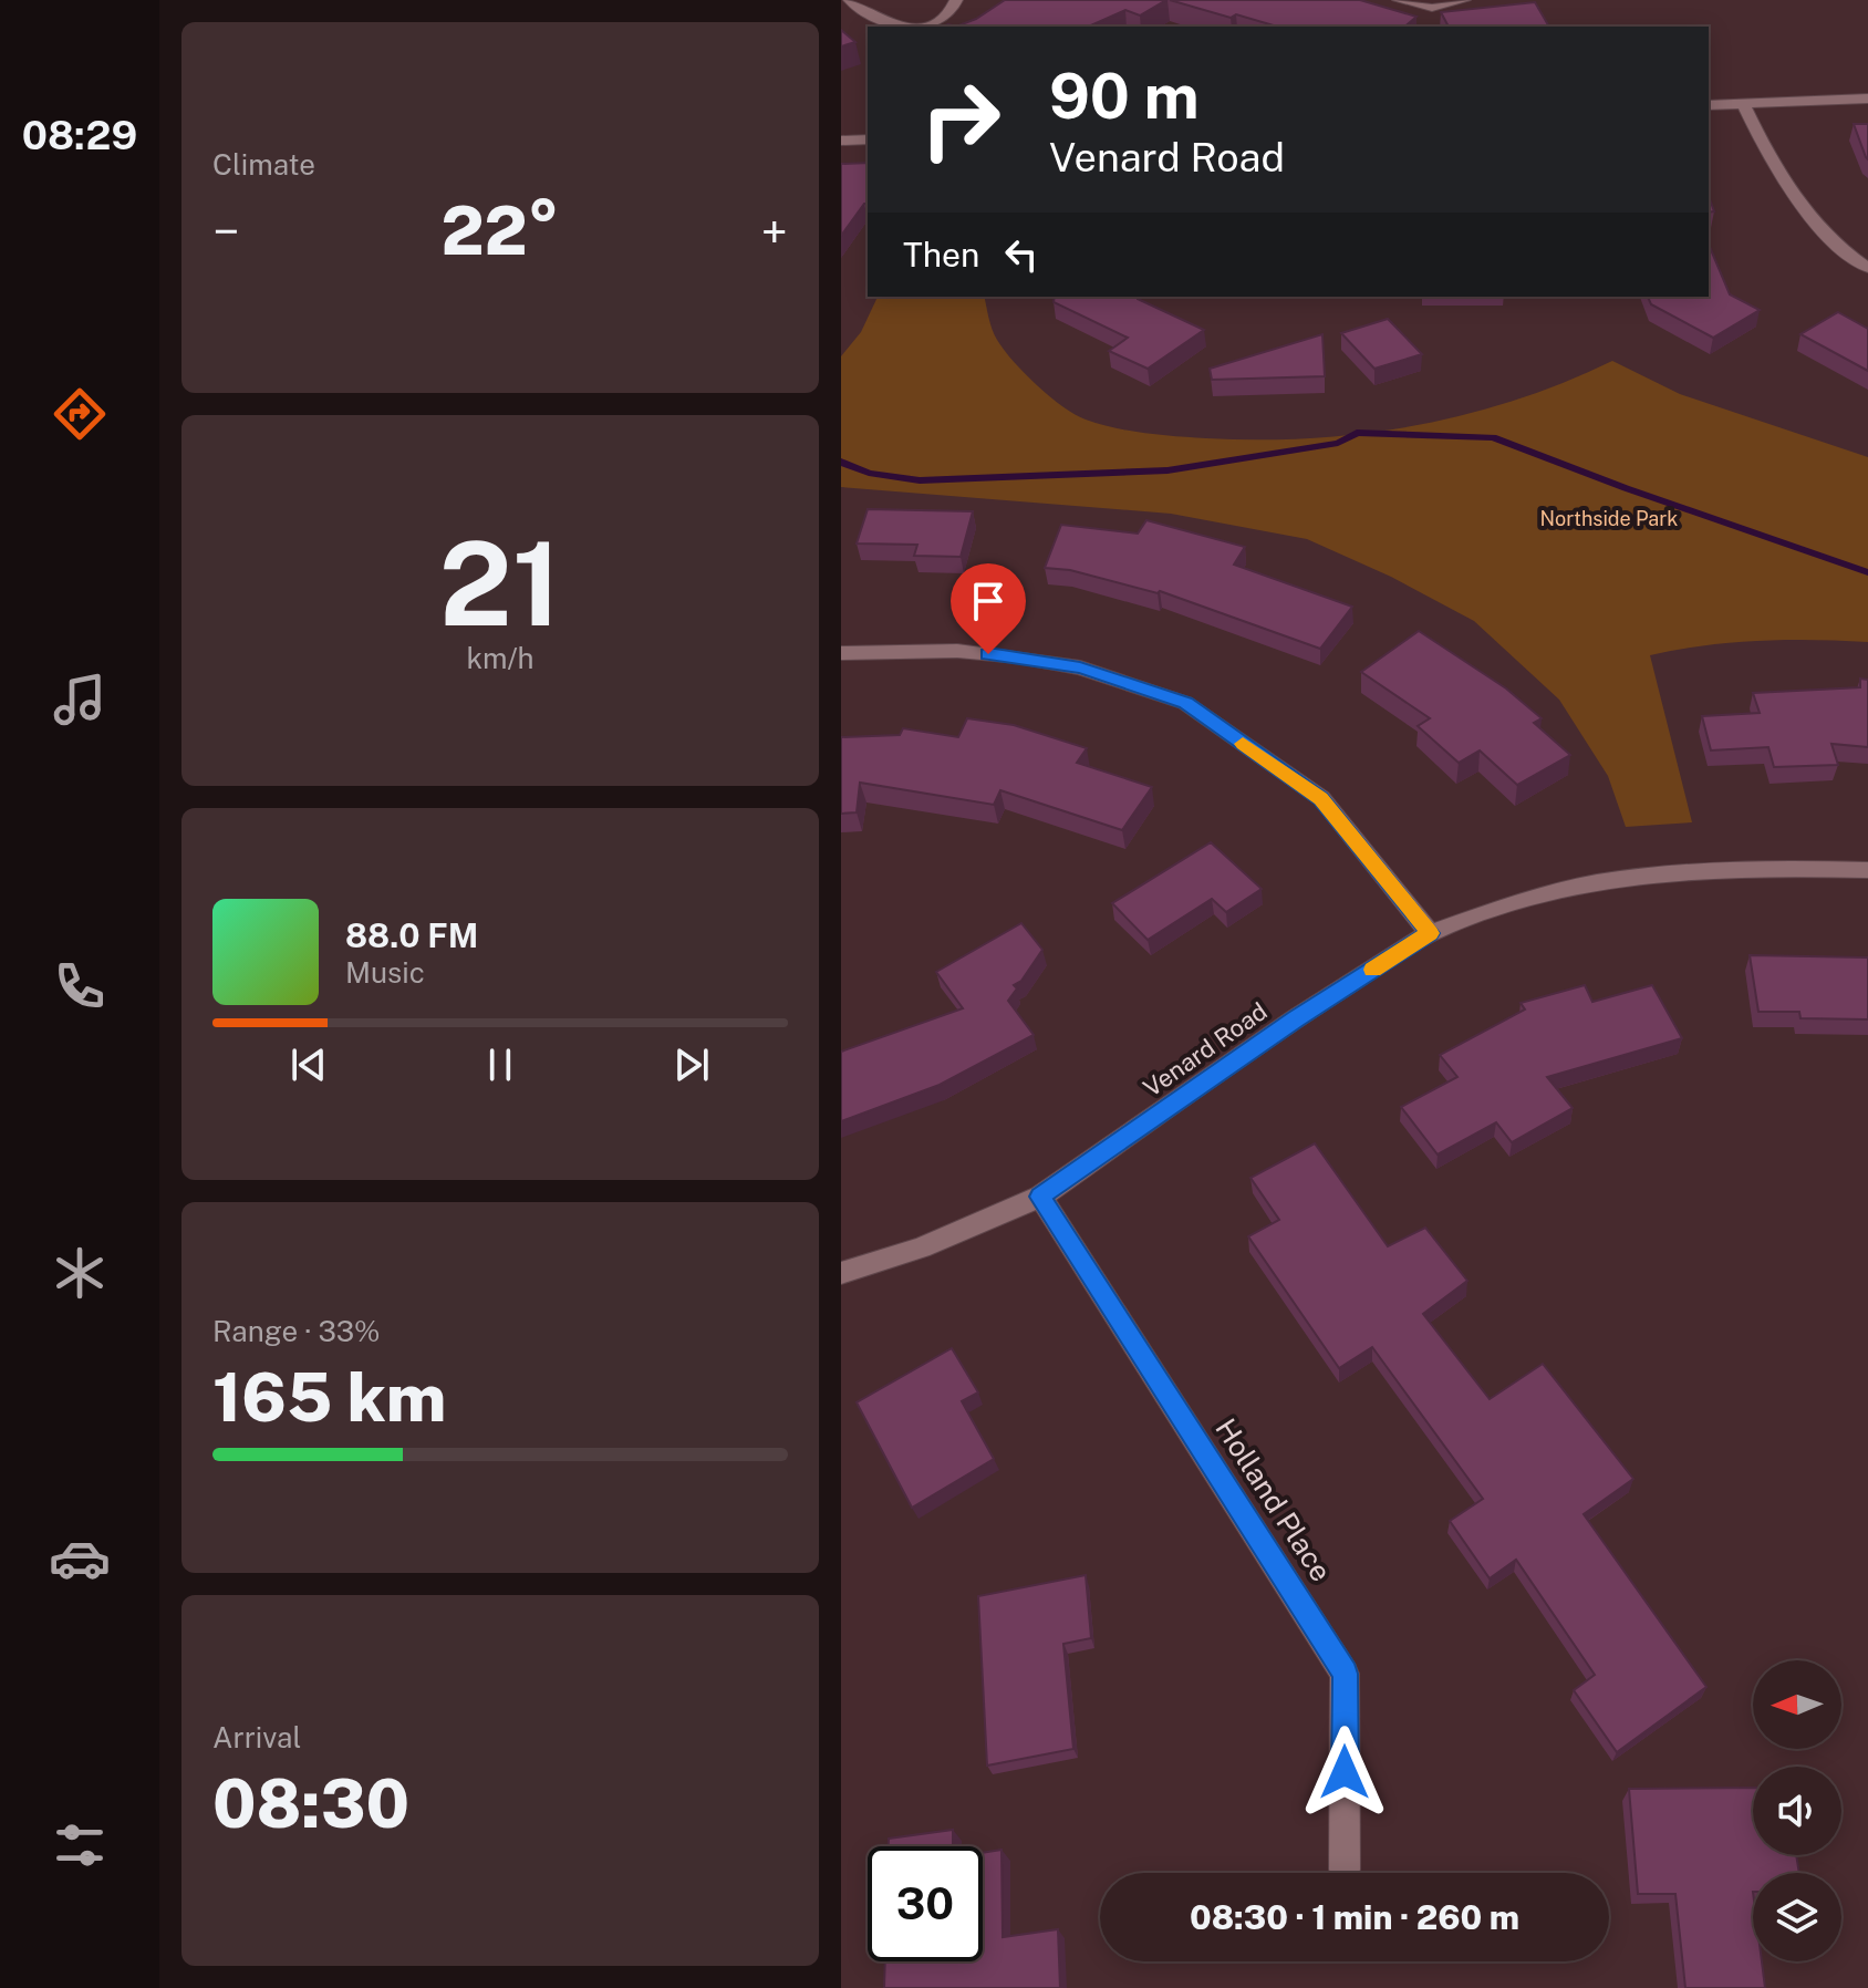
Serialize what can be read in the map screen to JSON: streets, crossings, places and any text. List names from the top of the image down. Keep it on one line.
{"streets":{"street":["Venard Road","Holland Place"]},"crossings":[["Venard Road","Holland Place"]],"parks":["Northside Park"],"north":"left","page":{"tabs":"08:29","tile":["Climate",["21","km/h"],["Range · 33%","165 km"],["Arrival","08:30"]],"turn":["90 m","Venard Road"],"heat":["−","22°","+"],"then":"Then","song":["88.0 FM","Music"],"limit":"30","trip":"08:30 · 1 min · 260 m"}}
